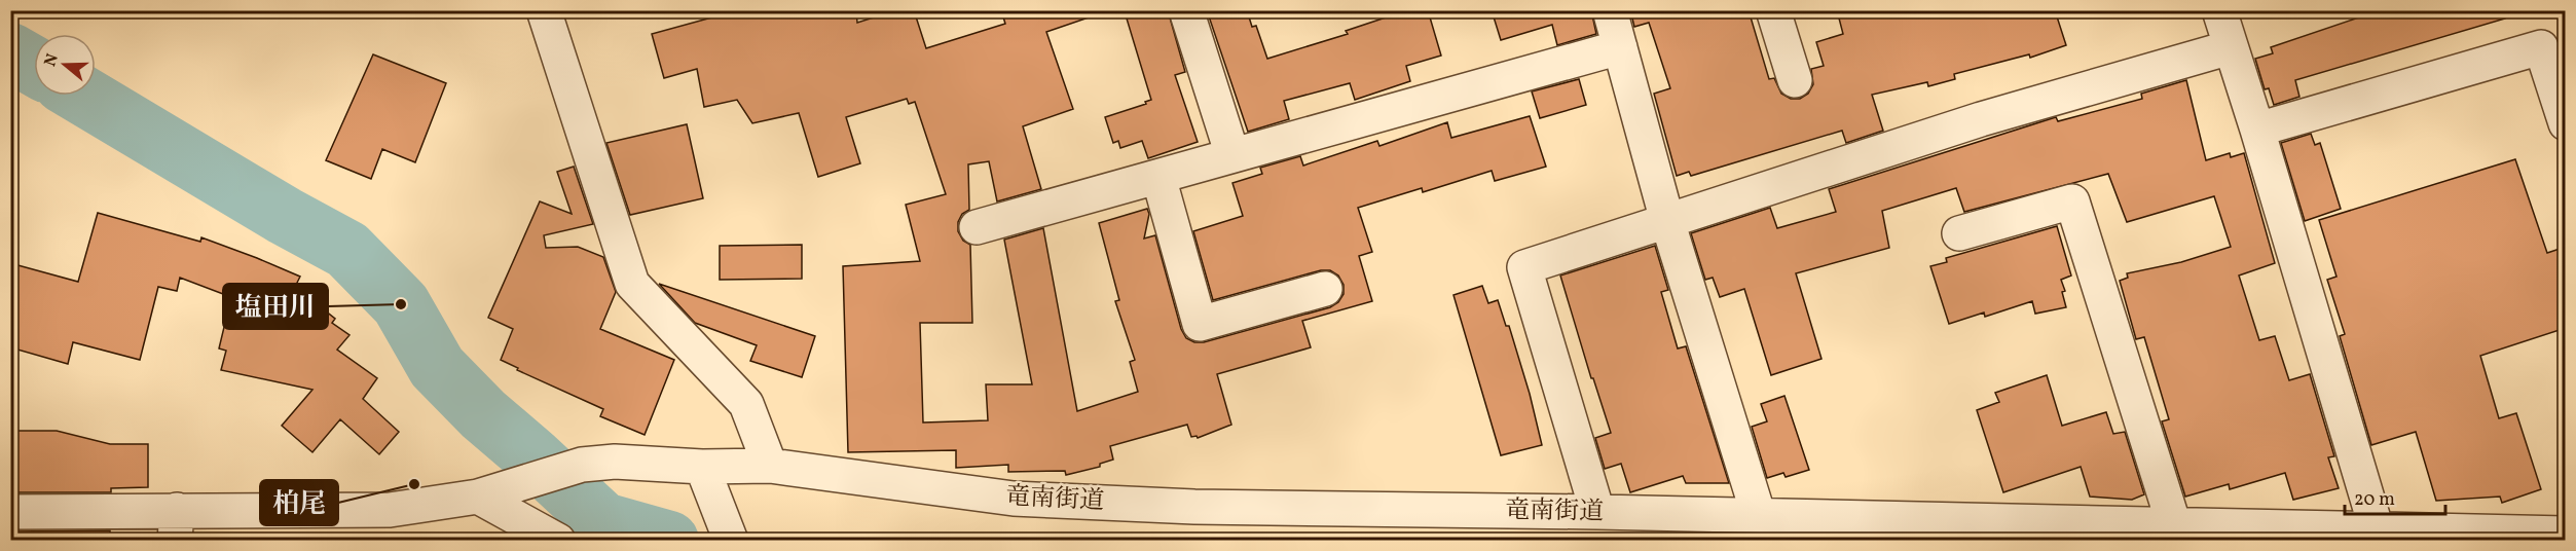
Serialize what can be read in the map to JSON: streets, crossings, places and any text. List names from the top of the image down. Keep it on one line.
{"streets":{"street":["竜南街道"]},"places":["塩田川","柏尾"],"scale_bar":"20 m","north":"left"}
